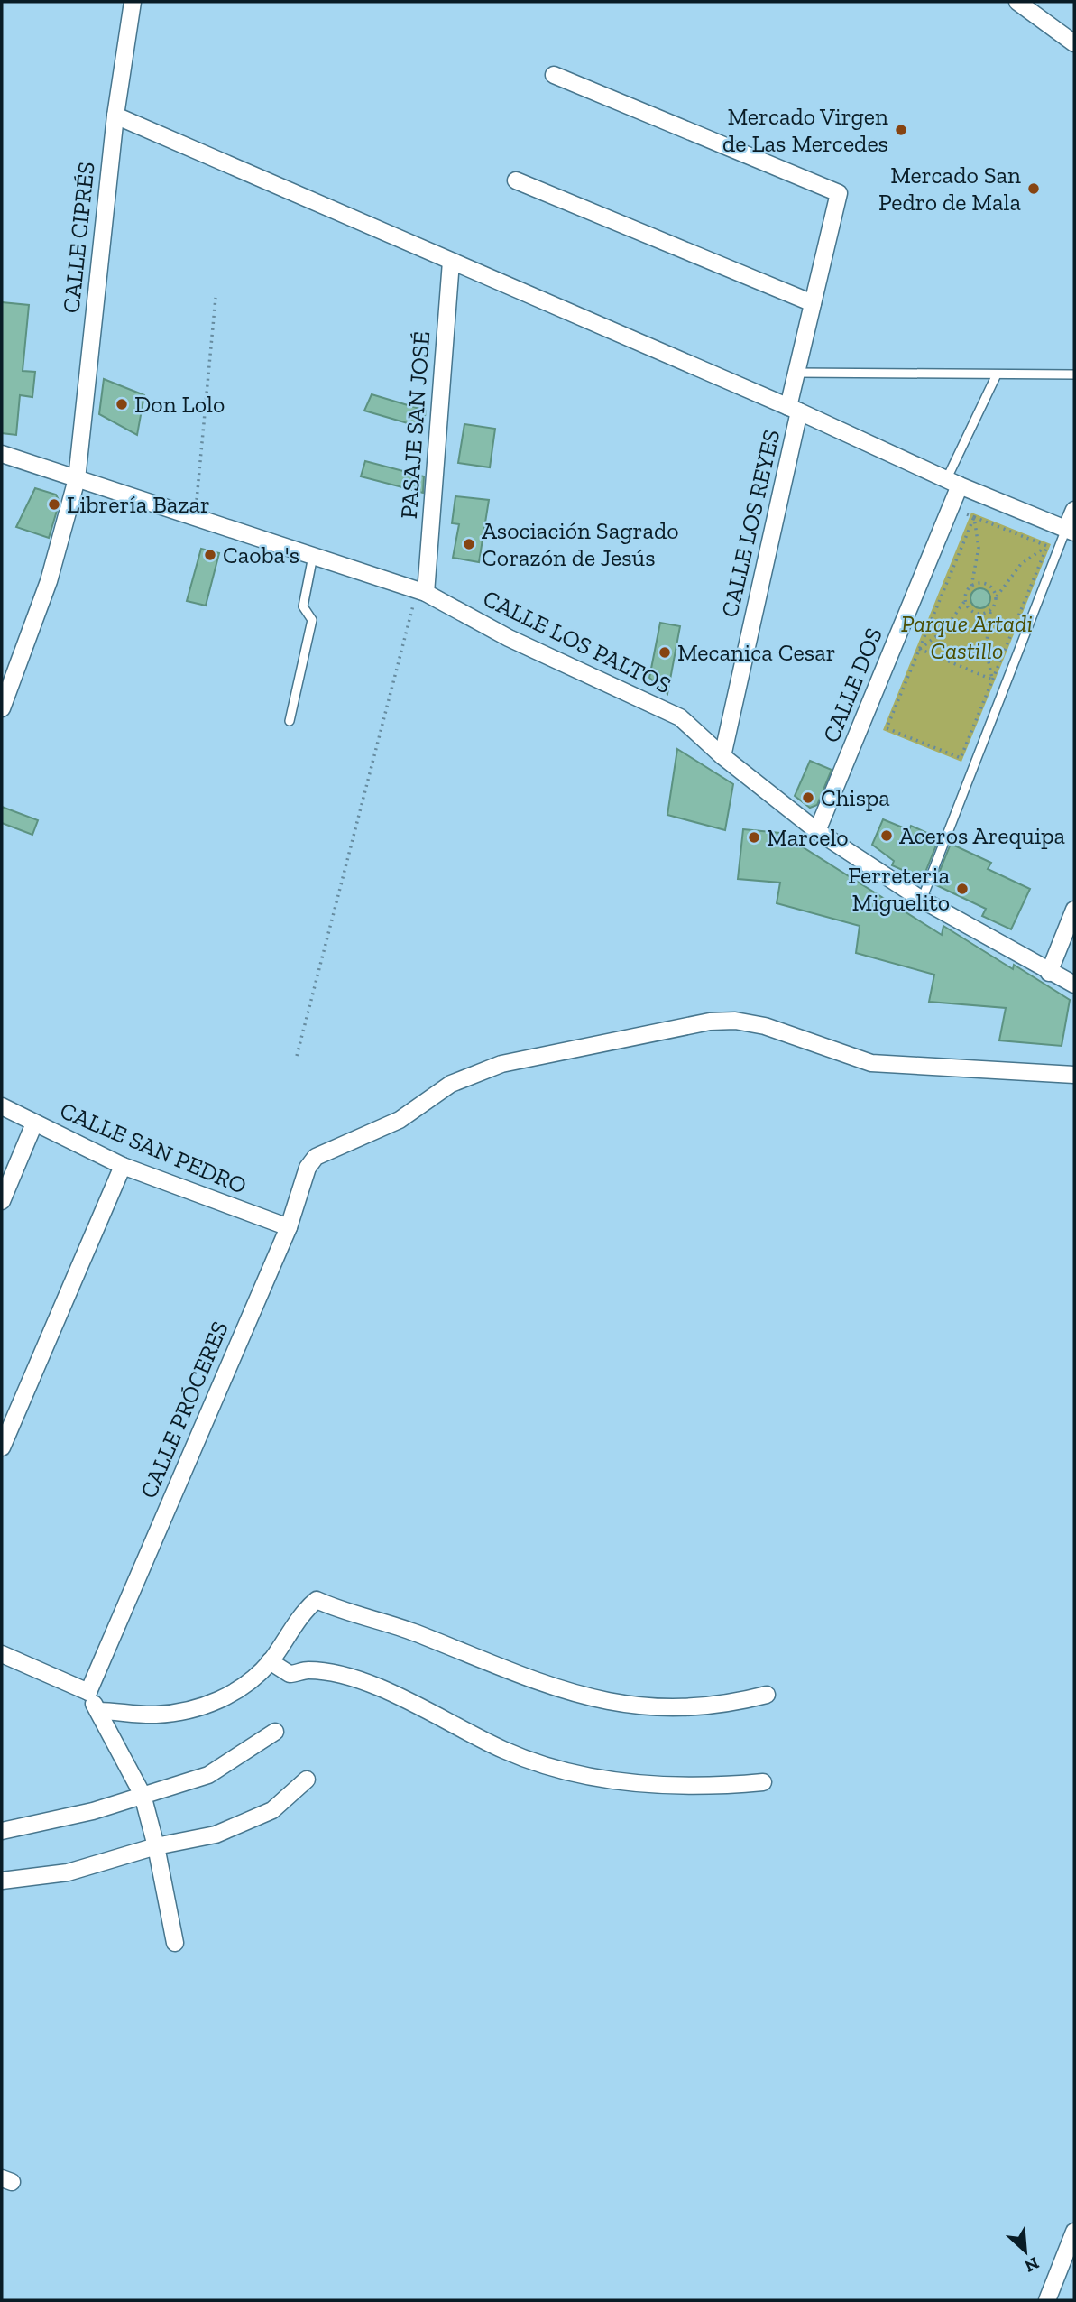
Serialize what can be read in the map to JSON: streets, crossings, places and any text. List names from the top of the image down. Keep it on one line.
{"streets":{"street":["CALLE CIPRÉS","PASAJE SAN JOSÉ","CALLE LOS REYES","CALLE LOS PALTOS","CALLE DOS","CALLE SAN PEDRO","CALLE PRÓCERES"]},"crossings":[["CALLE CIPRÉS","CALLE LOS PALTOS"],["PASAJE SAN JOSÉ","CALLE LOS PALTOS"],["CALLE LOS REYES","CALLE LOS PALTOS"],["CALLE LOS PALTOS","CALLE DOS"],["CALLE SAN PEDRO","CALLE PRÓCERES"]],"parks":["Parque Artadi Castillo"],"places":["Mercado Virgen de Las Mercedes","Mercado San Pedro de Mala","Don Lolo","Librería Bazar","Asociación Sagrado Corazón de Jesús","Caoba's","Mecanica Cesar","Chispa","Aceros Arequipa","Marcelo","Ferreteria Miguelito"],"north":"bottom right"}
